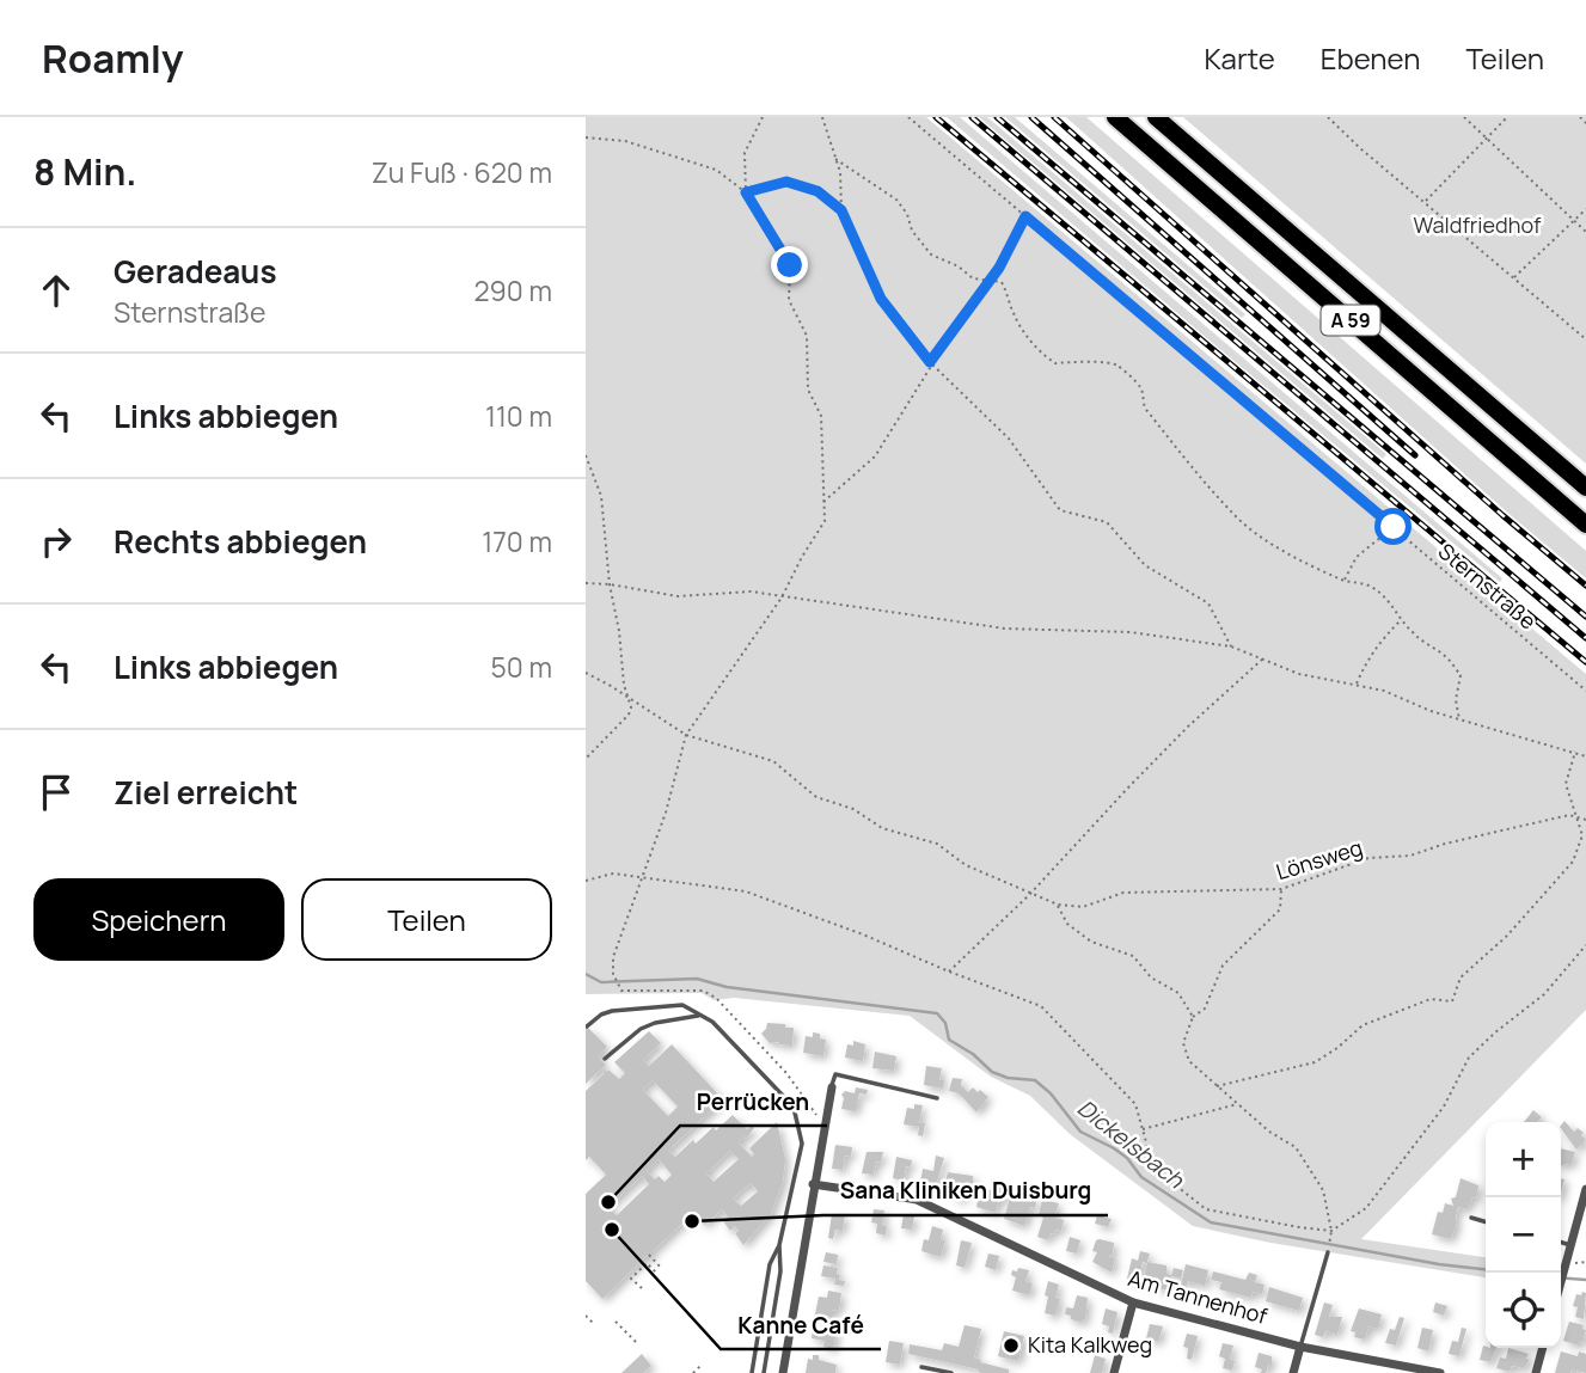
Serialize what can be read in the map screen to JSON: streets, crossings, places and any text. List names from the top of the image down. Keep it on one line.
{"streets":{"highway":["A 59"],"street":["Am Tannenhof"],"path":["Sternstraße","Lönsweg"]},"water":["Dickelsbach"],"parks":["Waldfriedhof"],"places":["Perrücken","Sana Kliniken Duisburg","Kanne Café","Kita Kalkweg"],"page":{"header":"Roamly","nav":["Karte","Ebenen","Teilen"],"heading":["8 Min.","Zu Fuß · 620 m"],"list":[["Geradeaus","Sternstraße","290 m"],["Links abbiegen","110 m"],["Rechts abbiegen","170 m"],["Links abbiegen","50 m"],"Ziel erreicht"],"buttons":["Speichern","Teilen"],"map_buttons":["+","−"]}}
